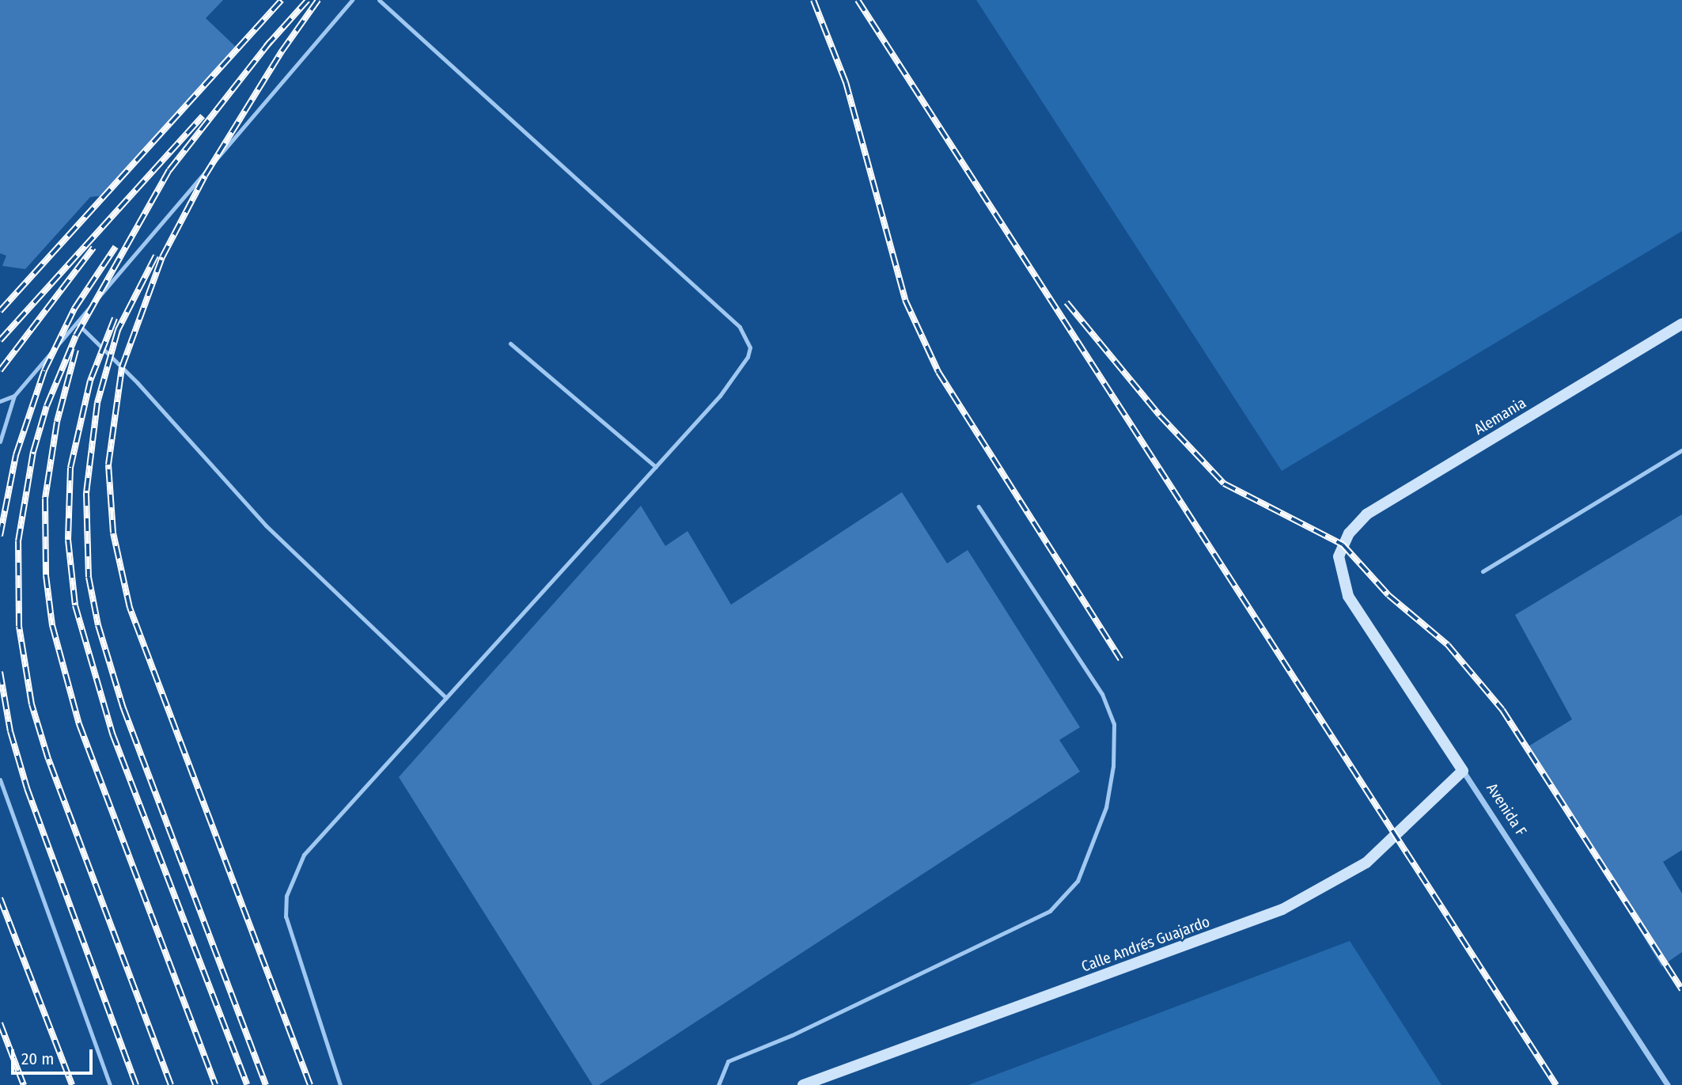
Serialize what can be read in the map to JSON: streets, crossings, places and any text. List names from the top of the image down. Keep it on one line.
{"streets":{"main road":["Alemania","Avenida F","Calle Andrés Guajardo"]},"crossings":[["Alemania","Avenida F"],["Avenida F","Calle Andrés Guajardo"]],"scale_bar":"20 m"}
